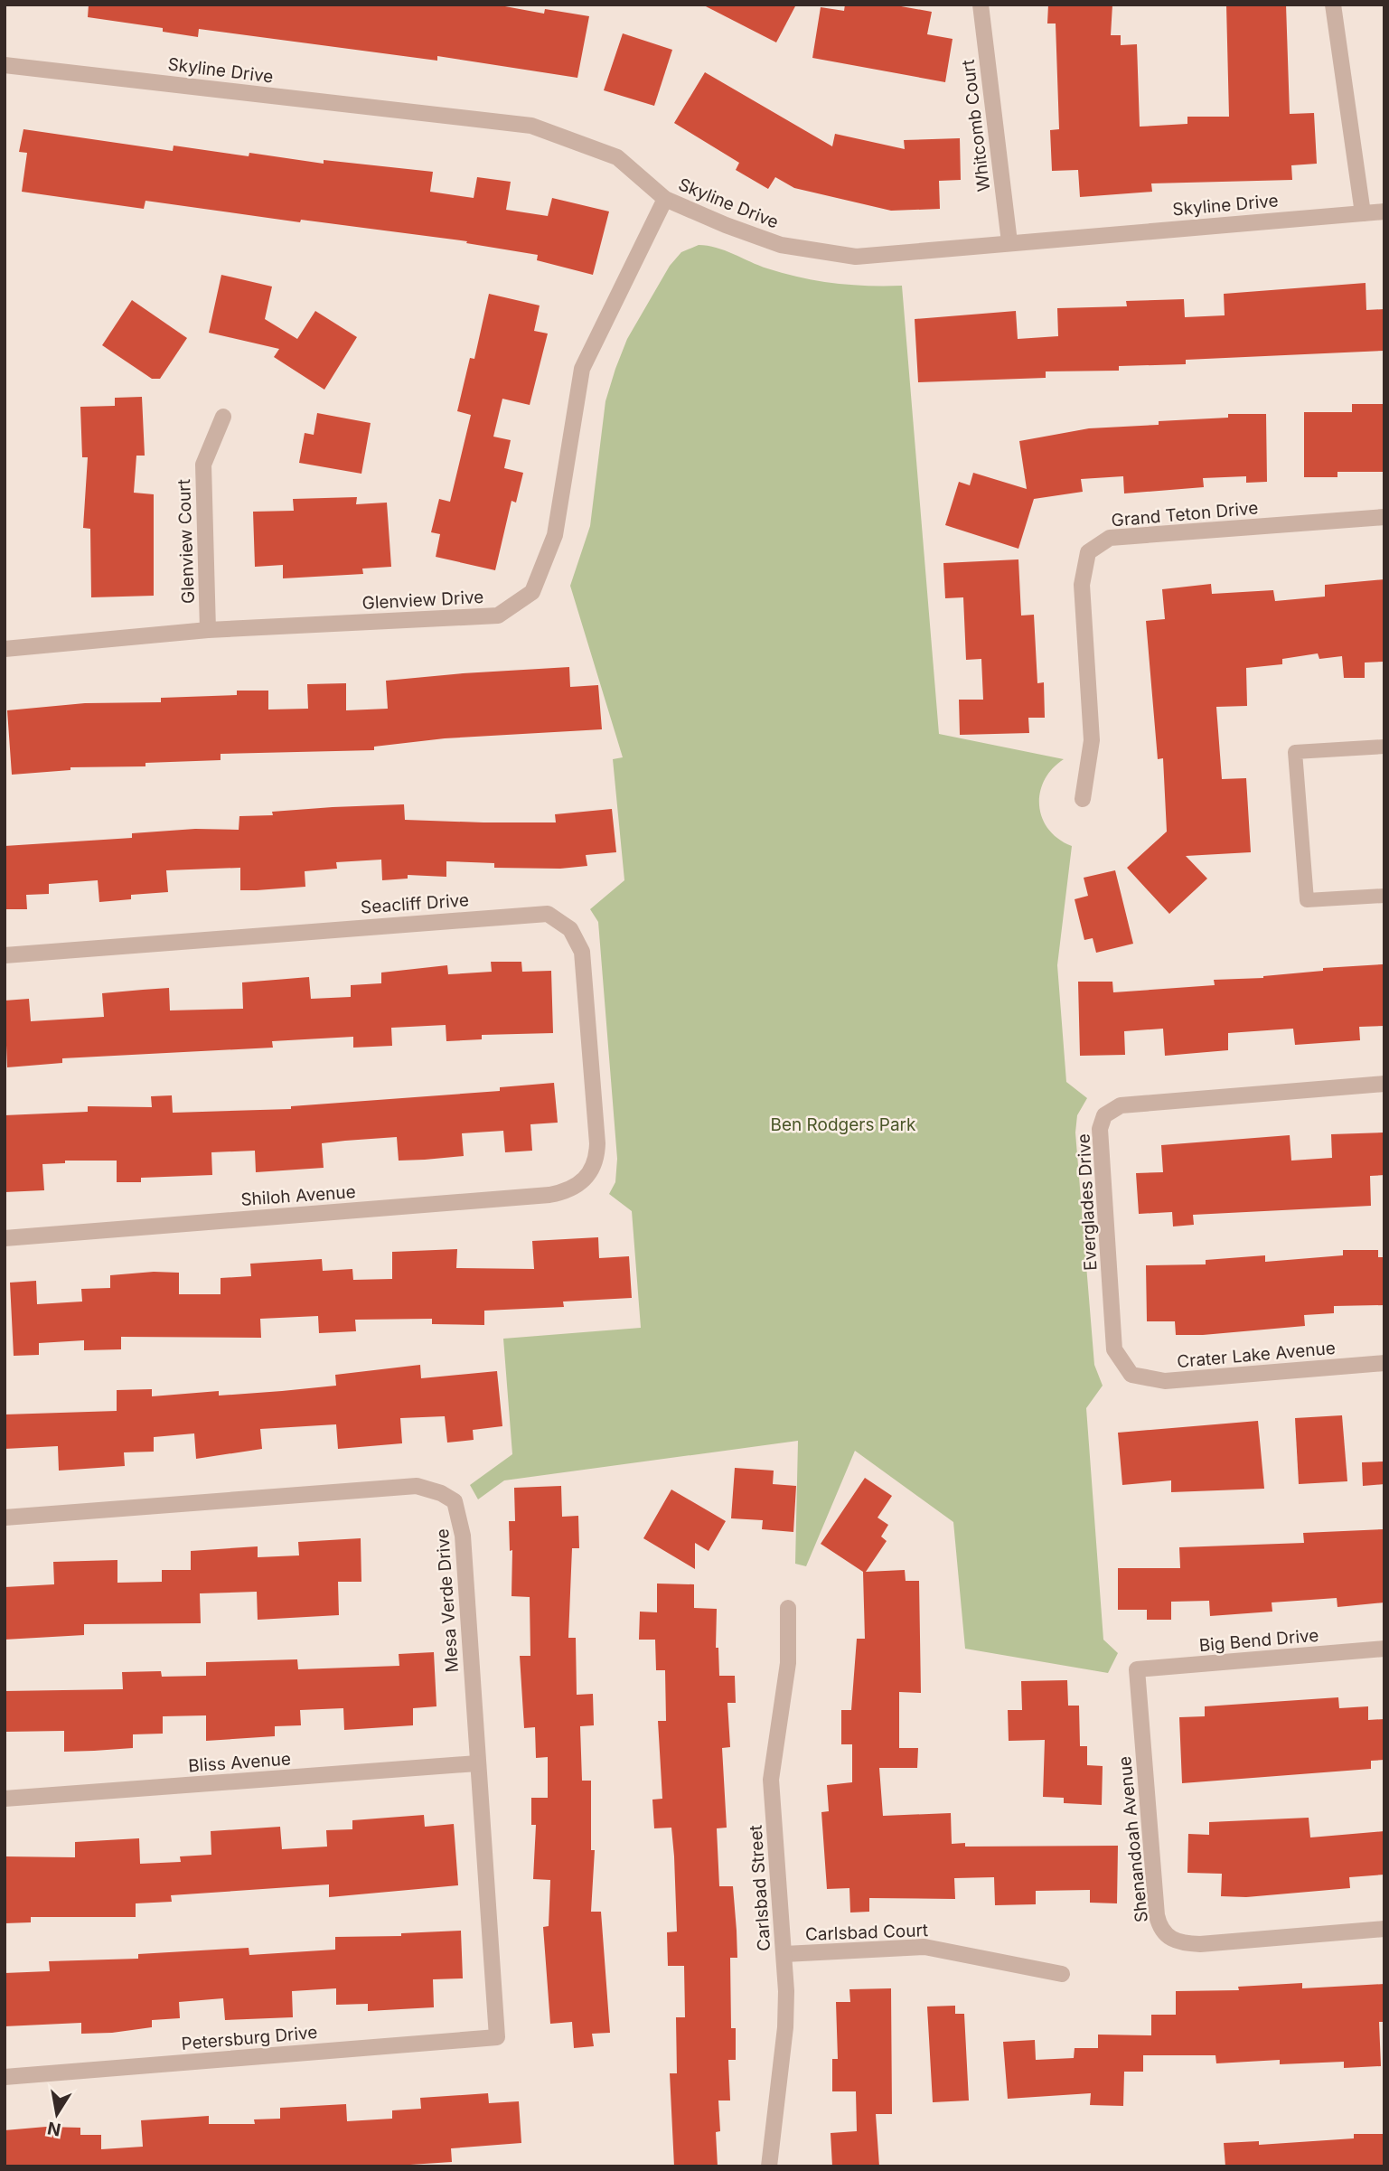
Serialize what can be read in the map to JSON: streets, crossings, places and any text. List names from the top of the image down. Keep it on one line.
{"streets":{"street":["Skyline Drive","Whitcomb Court","Grand Teton Drive","Glenview Court","Glenview Drive","Seacliff Drive","Shiloh Avenue","Everglades Drive","Crater Lake Avenue","Mesa Verde Drive","Big Bend Drive","Bliss Avenue","Shenandoah Avenue","Carlsbad Street","Carlsbad Court","Petersburg Drive"]},"crossings":[["Skyline Drive","Whitcomb Court"],["Skyline Drive","Glenview Drive"],["Glenview Court","Glenview Drive"],["Seacliff Drive","Shiloh Avenue"],["Everglades Drive","Crater Lake Avenue"],["Mesa Verde Drive","Bliss Avenue"],["Mesa Verde Drive","Petersburg Drive"],["Big Bend Drive","Shenandoah Avenue"],["Carlsbad Street","Carlsbad Court"]],"parks":["Ben Rodgers Park"],"north":"bottom"}
